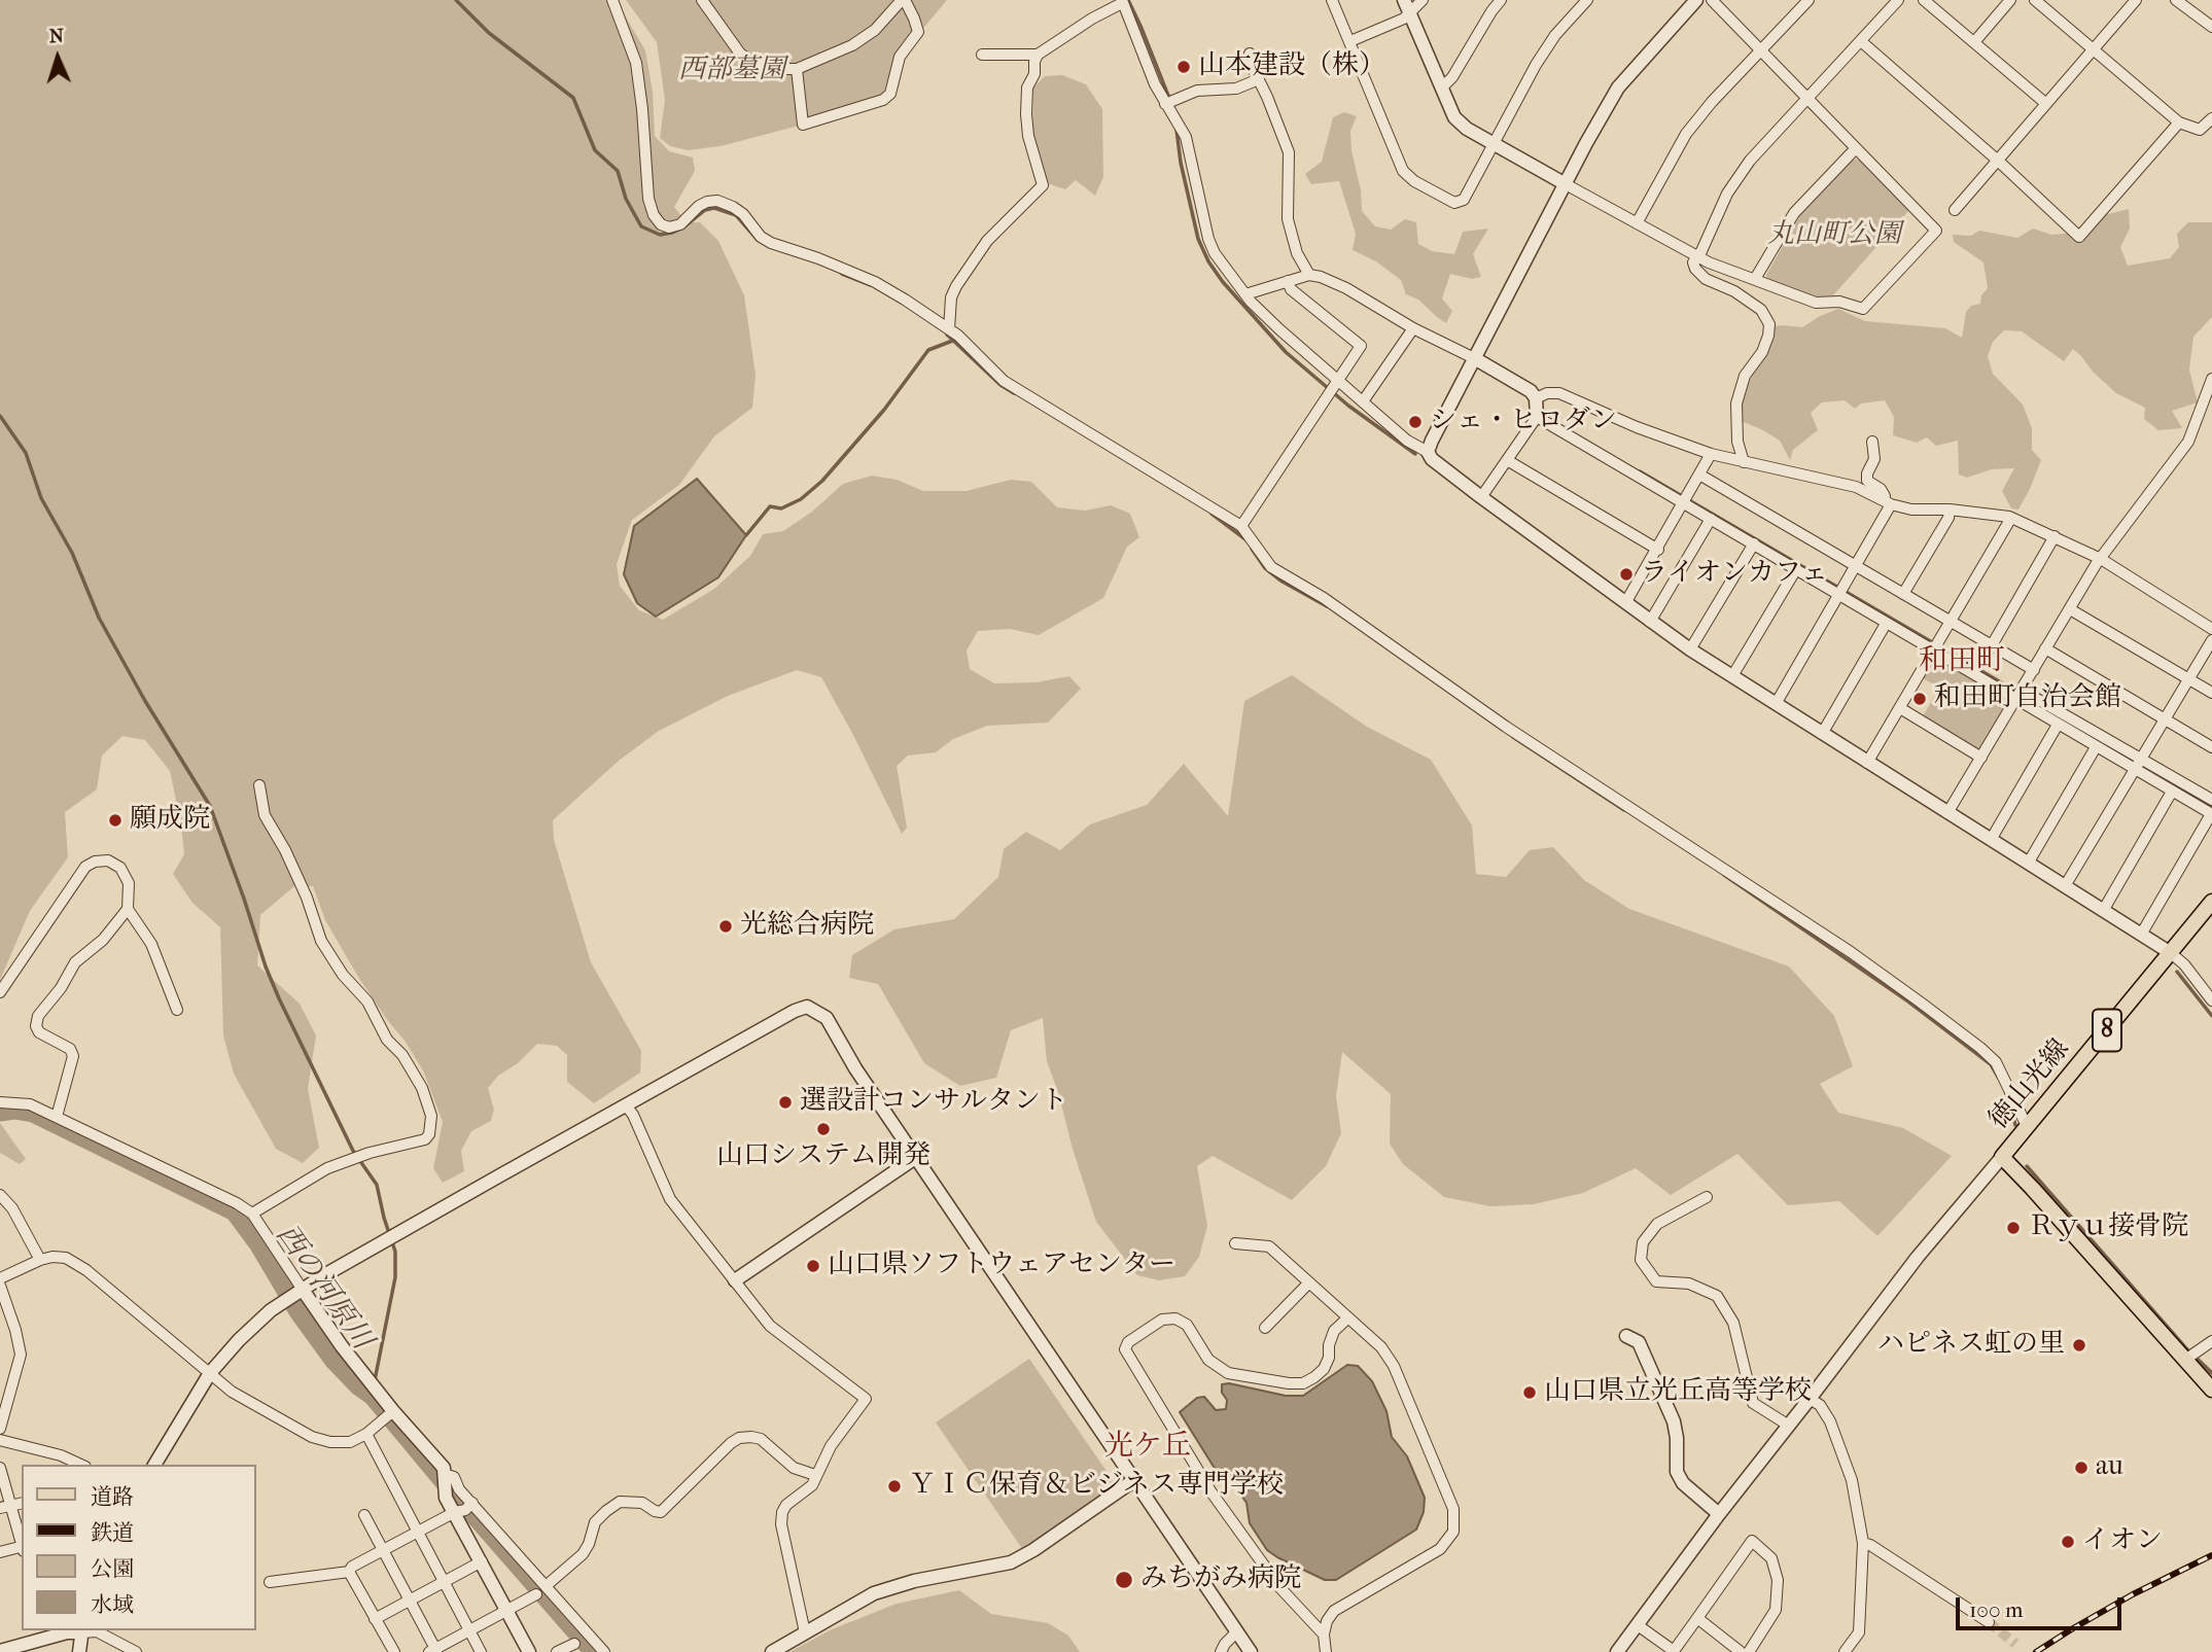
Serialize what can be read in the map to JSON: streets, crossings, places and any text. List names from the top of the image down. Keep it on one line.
{"streets":{"main road":["8","徳山光線"]},"districts":["和田町","光ケ丘"],"water":["西の河原川"],"parks":["西部墓園","丸山町公園"],"places":["山本建設（株）","シェ・ヒロダン","ライオンカフェ","和田町自治会館","願成院","光総合病院","選設計コンサルタント","山口システム開発","Ｒｙｕ接骨院","山口県ソフトウェアセンター","ハピネス虹の里","山口県立光丘高等学校","au","ＹＩＣ保育＆ビジネス専門学校","イオン","みちがみ病院"],"legend":["道路","鉄道","公園","水域"],"scale_bar":"100 m","north":"top"}
